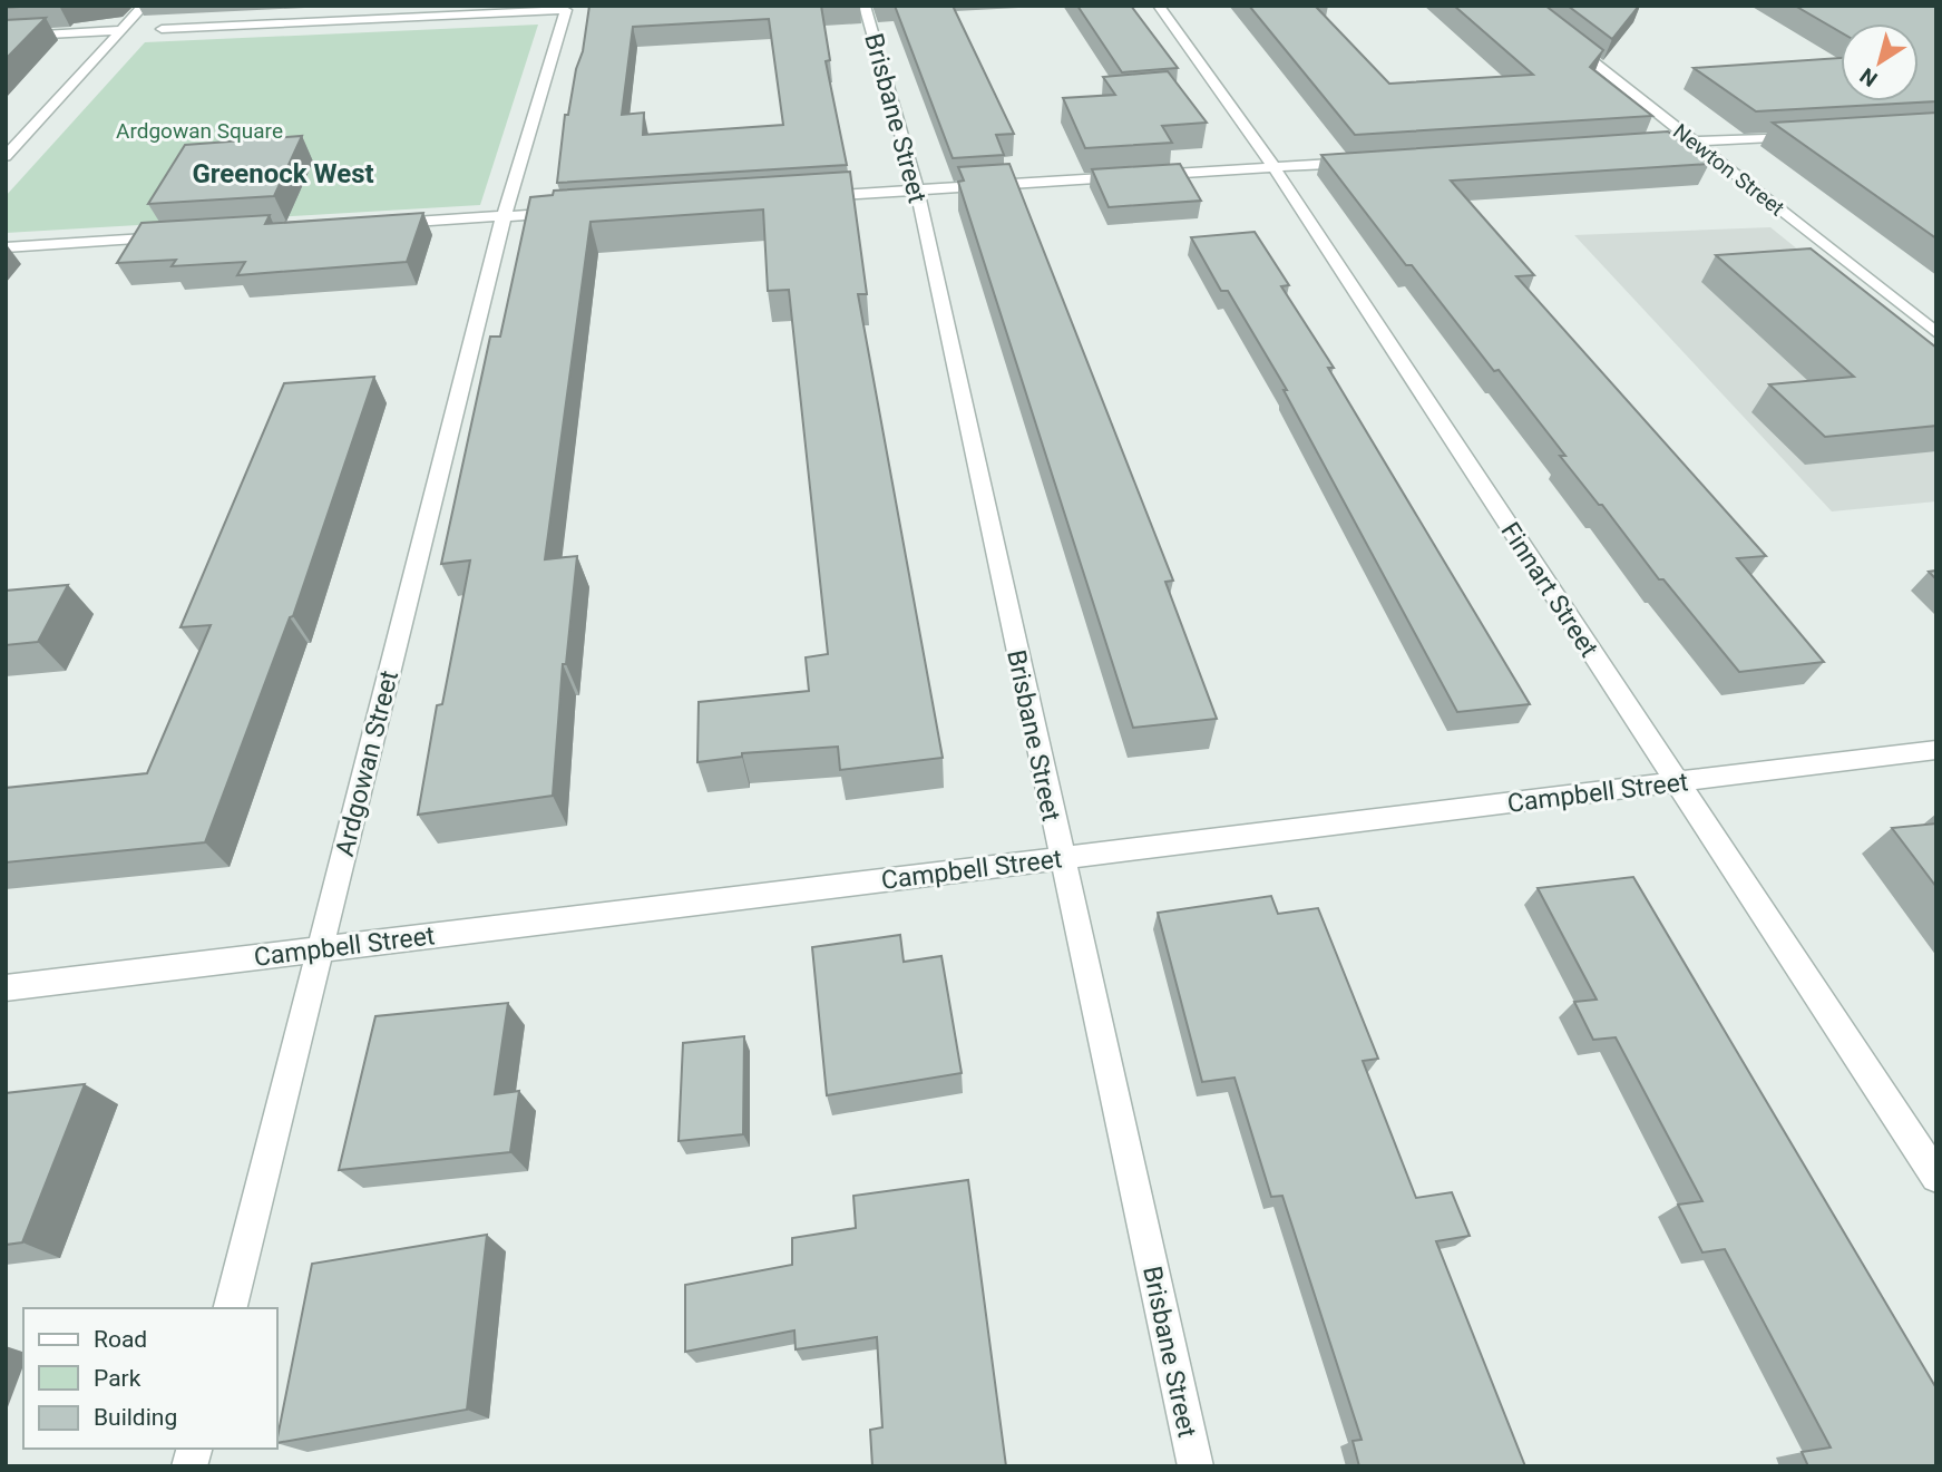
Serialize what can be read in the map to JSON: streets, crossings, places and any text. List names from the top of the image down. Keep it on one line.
{"streets":{"street":["Brisbane Street","Newton Street","Finnart Street","Ardgowan Street","Campbell Street"]},"crossings":[["Brisbane Street","Campbell Street"],["Finnart Street","Campbell Street"],["Ardgowan Street","Campbell Street"]],"districts":["Greenock West"],"parks":["Ardgowan Square"],"legend":["Road","Park","Building"],"north":"bottom left"}
